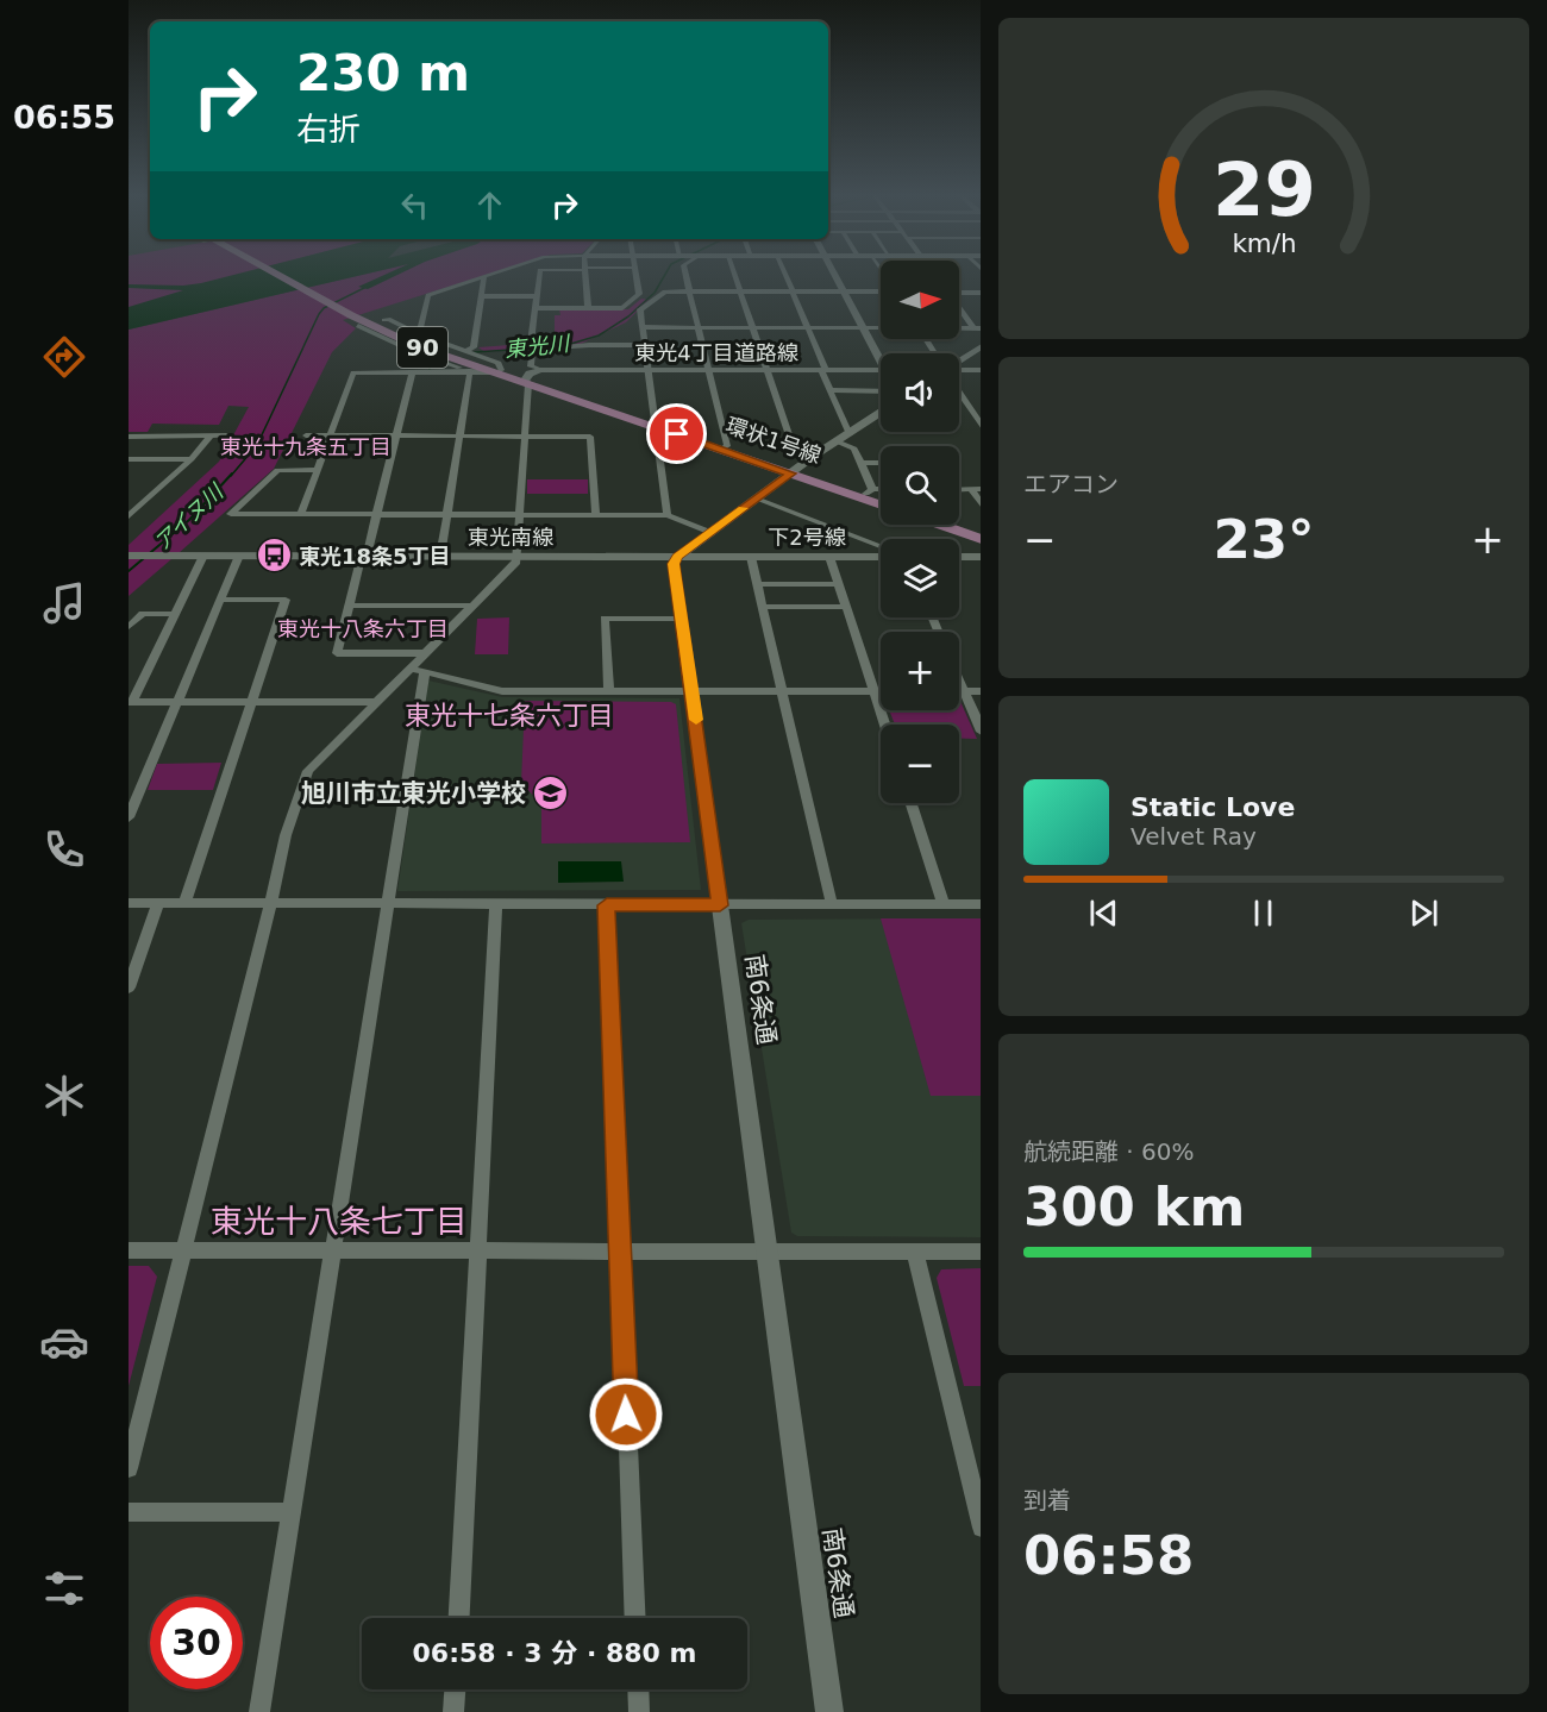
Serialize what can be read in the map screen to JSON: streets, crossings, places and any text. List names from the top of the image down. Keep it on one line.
{"streets":{"main road":["90","環状1号線"],"street":["東光4丁目道路線","東光南線","下2号線","南6条通"]},"crossings":[["90","環状1号線"],["東光南線","下2号線"],["東光南線","南6条通"],["下2号線","南6条通"]],"districts":["東光十九条五丁目","東光十八条六丁目","東光十七条六丁目","東光十八条七丁目"],"water":["東光川","アイヌ川"],"places":{"bus stop":["東光18条5丁目"],"school or university":["旭川市立東光小学校"]},"north":"right","page":{"tabs":"06:55","turn":["230 m","右折"],"map_buttons":["+","−"],"tile":["エアコン",["航続距離 · 60%","300 km"],["到着","06:58"]],"heat":["−","23°","+"],"song":["Static Love","Velvet Ray"],"limit":"30","trip":"06:58 · 3 分 · 880 m","gauge":["29","km/h"]}}
